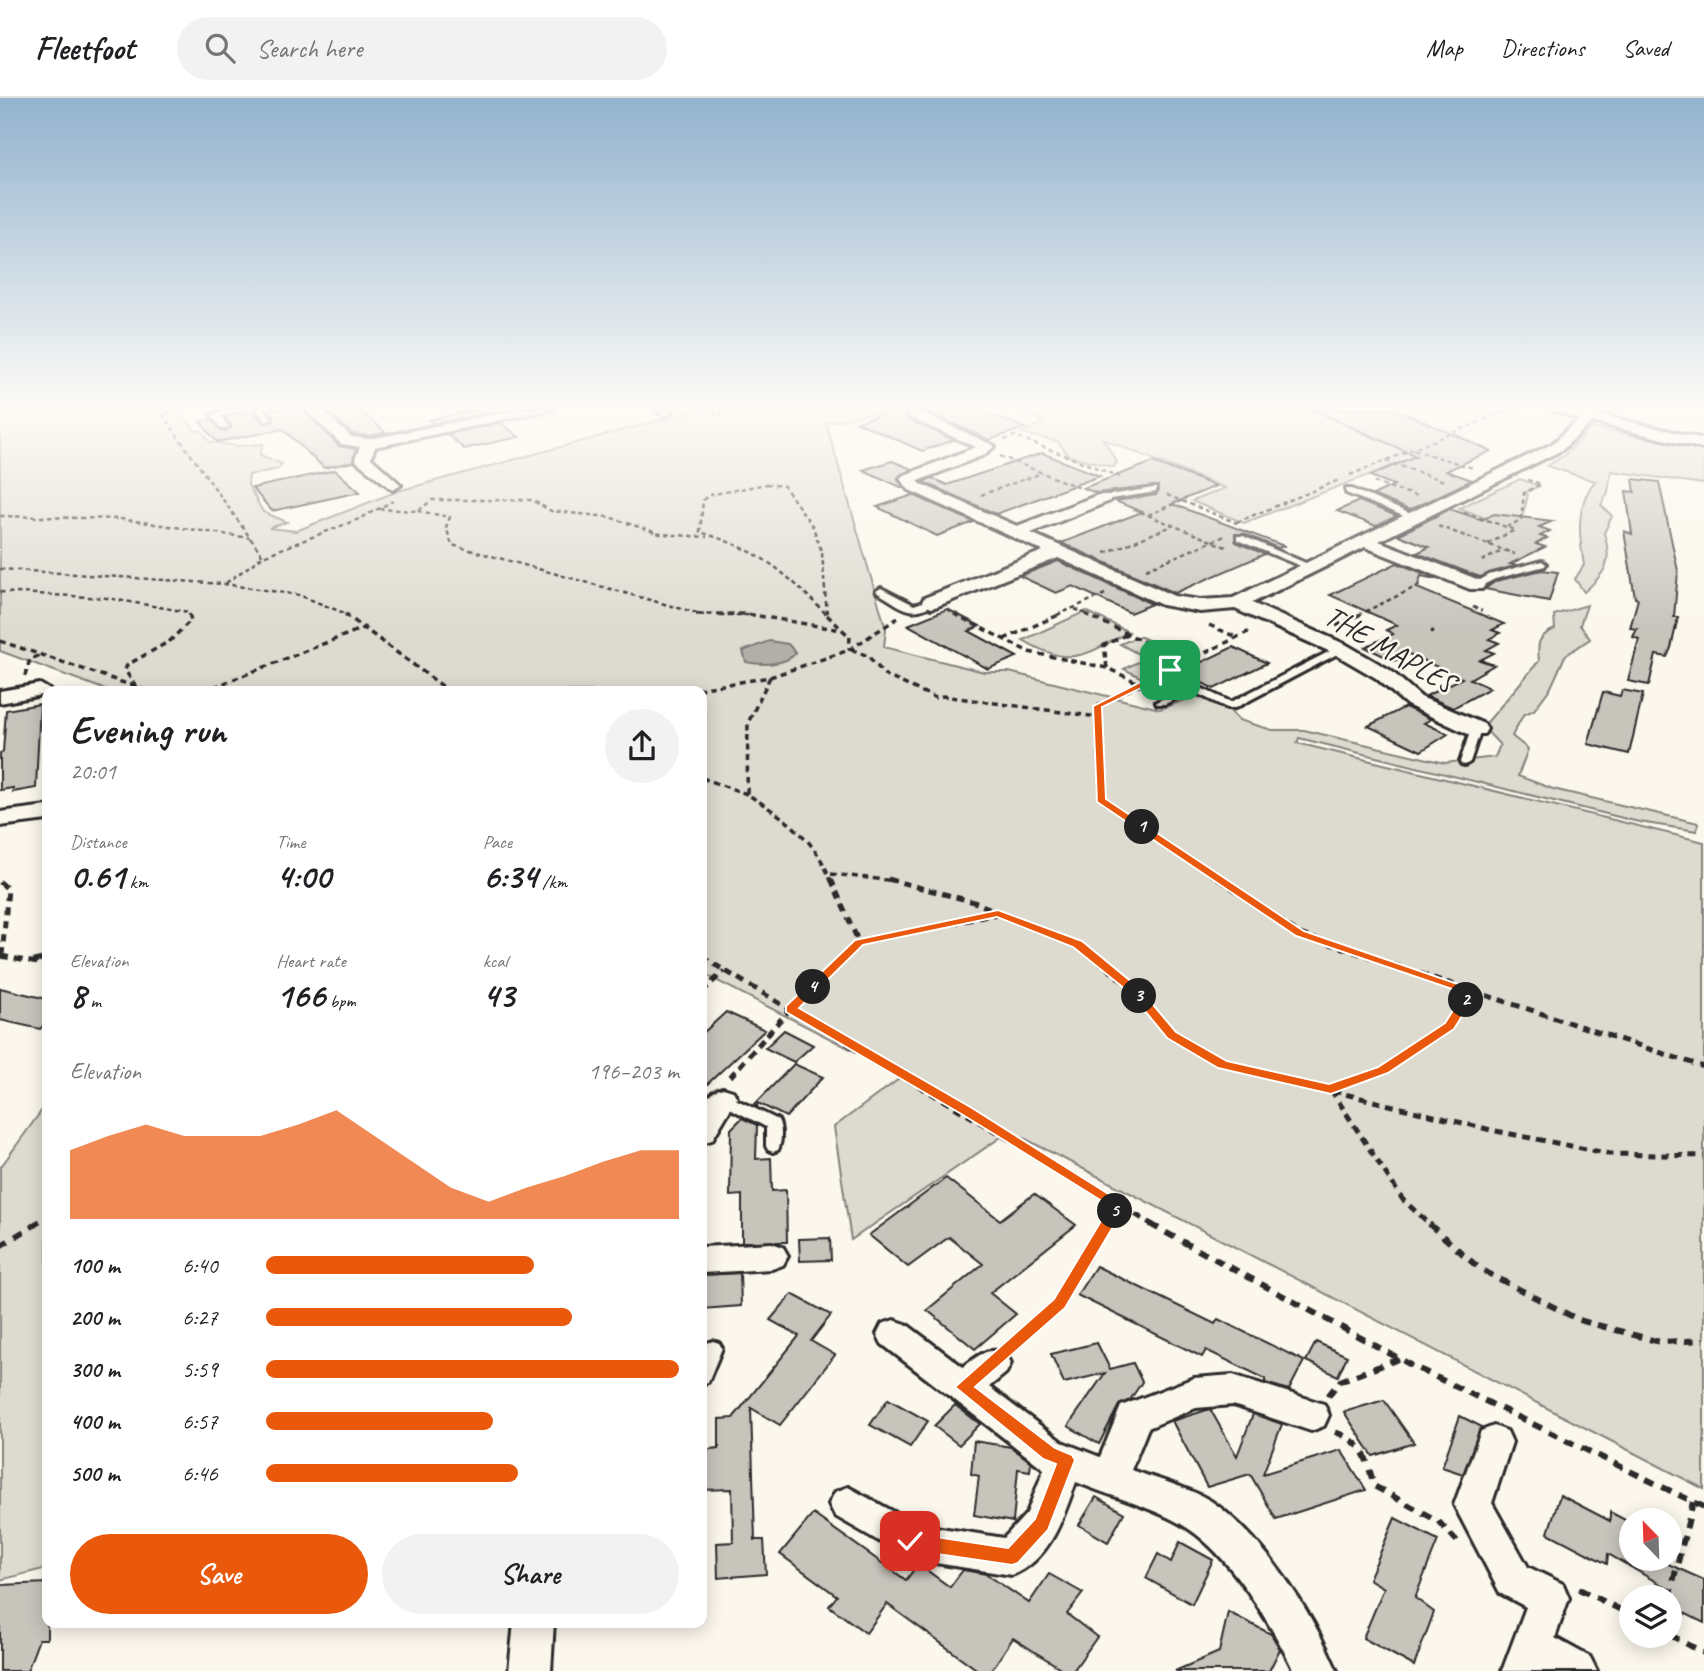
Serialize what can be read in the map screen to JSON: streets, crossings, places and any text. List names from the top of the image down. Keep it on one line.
{"streets":{"street":["THE MAPLES"]},"north":"top left","page":{"header":"Fleetfoot","search":"Search here","nav":["Map","Directions","Saved"],"heading":["Evening run","20:01"],"stats":[["Distance","0.61 km"],["Time","4:00"],["Pace","6:34 /km"],["Elevation","8 m"],["Heart rate","166 bpm"],["kcal","43"]],"pins":["1","4","3","2","5"],"chart":["Elevation","196–203 m"],"list":[{"name":"100 m","note":"6:40"},{"name":"200 m","note":"6:27"},{"name":"300 m","note":"5:59"},{"name":"400 m","note":"6:57"},{"name":"500 m","note":"6:46"}],"buttons":["Save","Share"]}}
